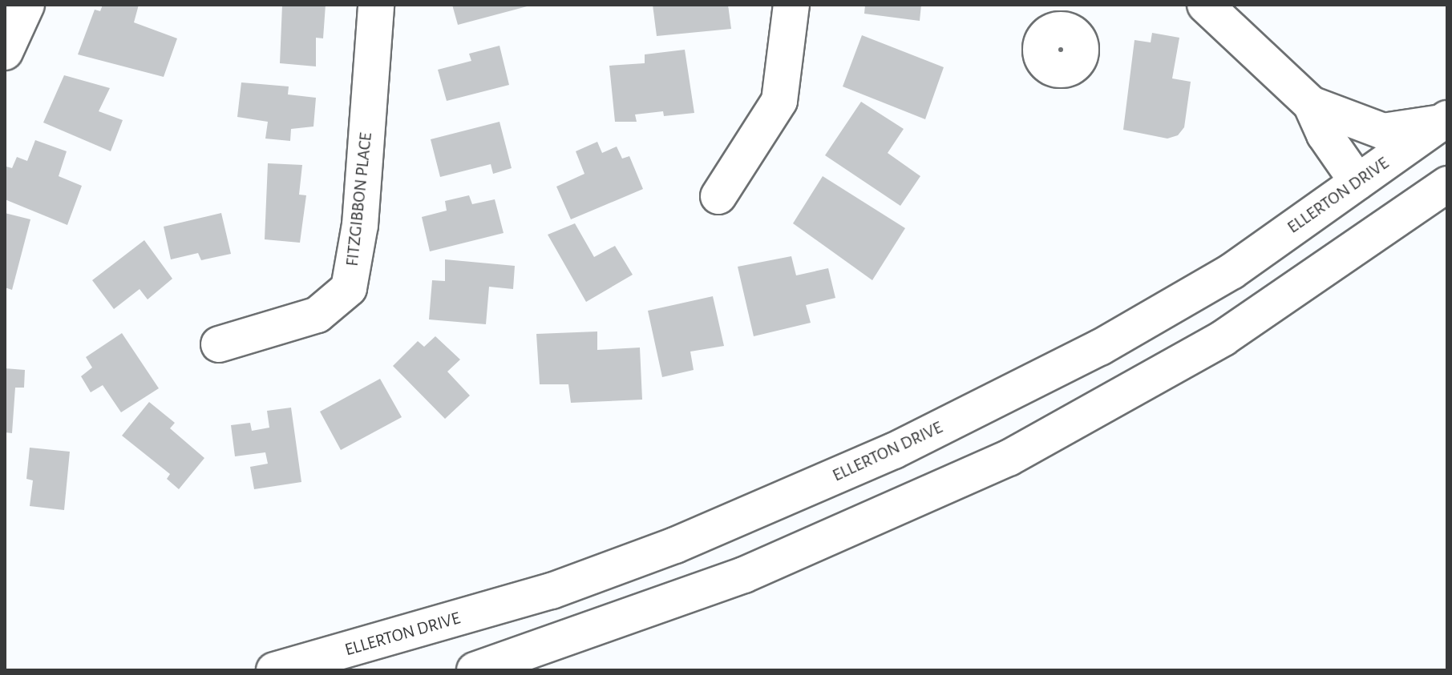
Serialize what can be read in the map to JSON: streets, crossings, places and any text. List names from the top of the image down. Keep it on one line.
{"streets":{"main road":["ELLERTON DRIVE","FITZGIBBON PLACE"]}}
